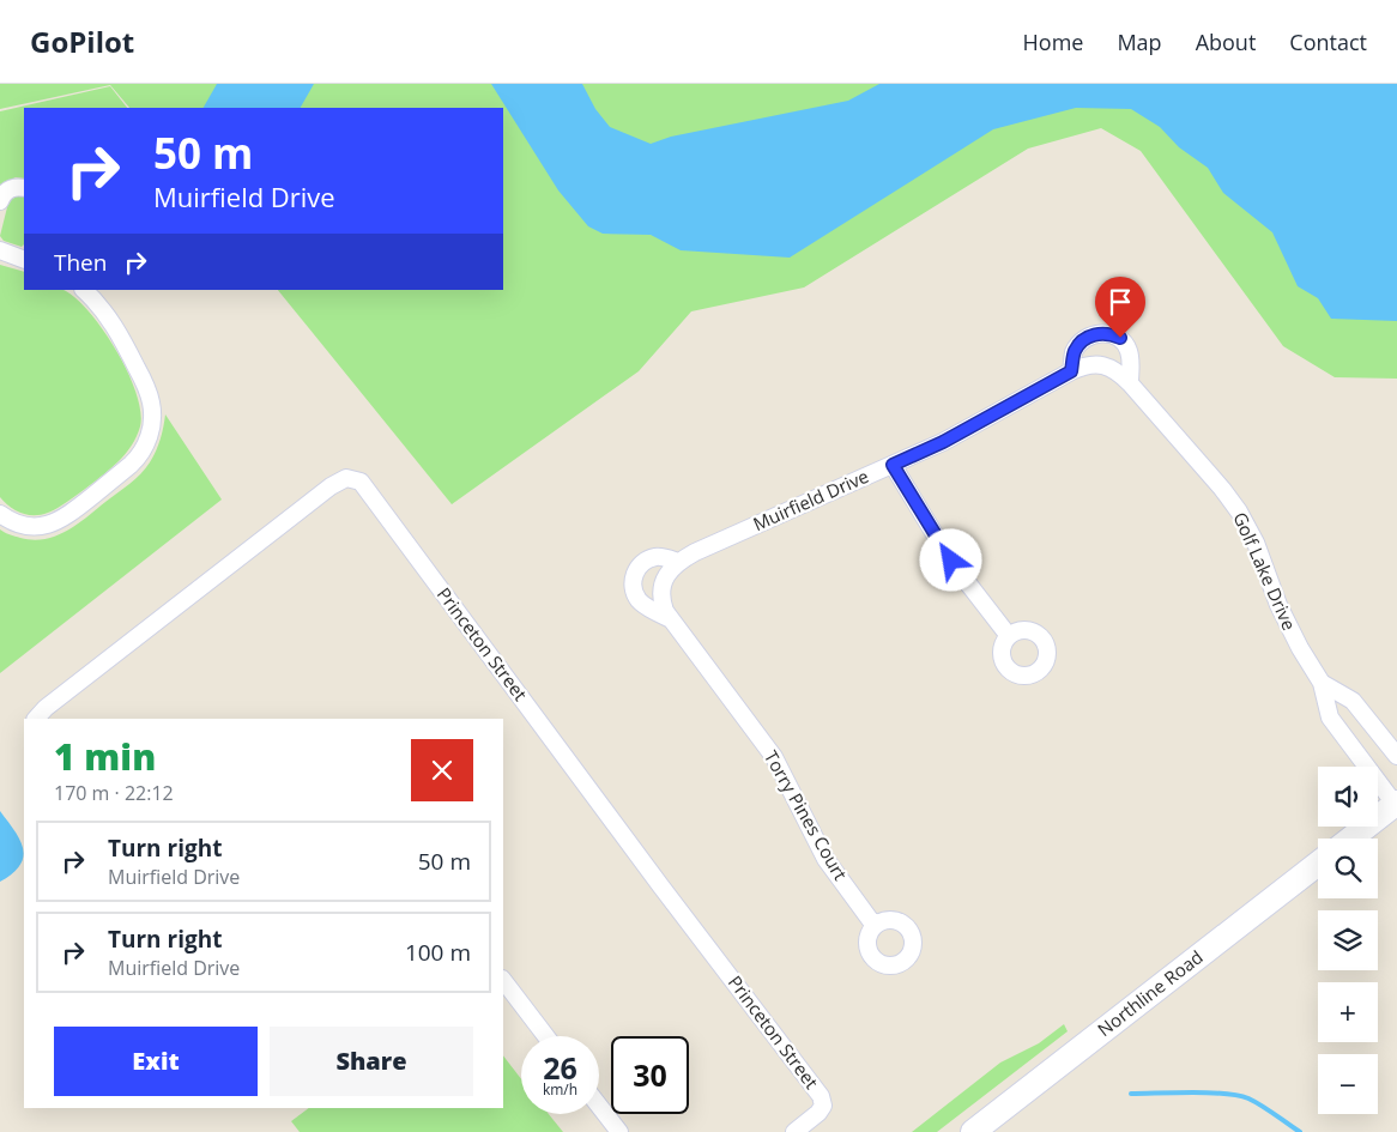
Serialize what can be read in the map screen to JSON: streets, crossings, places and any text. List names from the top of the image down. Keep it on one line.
{"streets":{"main road":["Northline Road"],"street":["Muirfield Drive","Golf Lake Drive","Princeton Street","Torry Pines Court"]},"crossings":[["Muirfield Drive","Golf Lake Drive"]],"page":{"header":"GoPilot","nav":["Home","Map","About","Contact"],"turn":["50 m","Muirfield Drive"],"then":"Then","heading":["1 min","170 m · 22:12"],"map_buttons":["+","−"],"list":[{"name":"Turn right","note":"Muirfield Drive","value":"50 m"},{"name":"Turn right","note":"Muirfield Drive","value":"100 m"}],"buttons":["Exit","Share"],"speed":"26 km/h","limit":"30"}}
